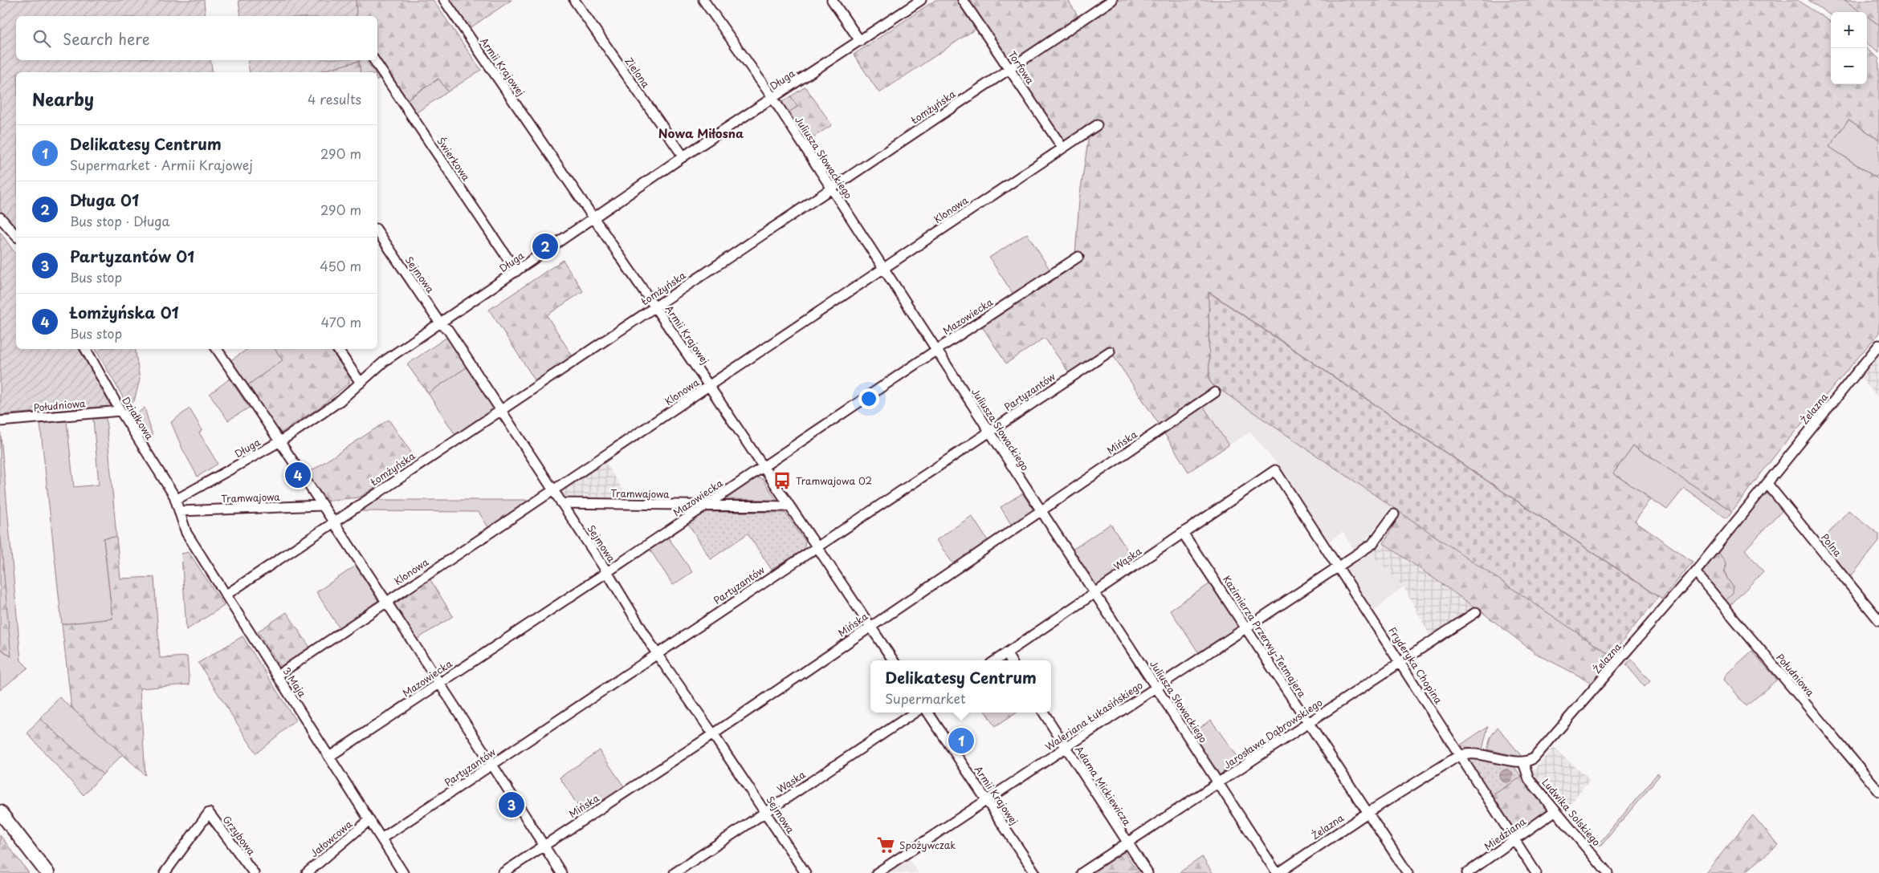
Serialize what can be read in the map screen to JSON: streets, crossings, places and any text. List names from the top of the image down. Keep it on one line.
{"streets":{"street":["Armii Krajowej","Torfowa","Zielona","Długa","Łomżyńska","Juliusza Słowackiego","Świerkowa","Klonowa","Sejmowa","Mazowiecka","Partyzantów","Południowa","Żelazna","Działkowa","Mińska","Tramwajowa","Polna","Wąska","Kazimierza Przerwy-Tetmajera","Fryderyka Chopina","3 Maja","Waleriana Łukasińskiego","Jarosława Dąbrowskiego","Adama Mickiewicza","Ludwika Solskiego","Miedziana","Grzybowa","Jałowcowa"]},"crossings":[["Armii Krajowej","Długa"],["Armii Krajowej","Łomżyńska"],["Armii Krajowej","Klonowa"],["Armii Krajowej","Mazowiecka"],["Armii Krajowej","Partyzantów"],["Armii Krajowej","Mińska"],["Armii Krajowej","Tramwajowa"],["Armii Krajowej","Waleriana Łukasińskiego"],["Torfowa","Łomżyńska"],["Torfowa","Klonowa"],["Zielona","Długa"],["Długa","Juliusza Słowackiego"],["Długa","Świerkowa"],["Długa","Sejmowa"],["Długa","Działkowa"],["Długa","3 Maja"],["Łomżyńska","Juliusza Słowackiego"],["Łomżyńska","Sejmowa"],["Łomżyńska","3 Maja"],["Juliusza Słowackiego","Klonowa"],["Juliusza Słowackiego","Mazowiecka"],["Juliusza Słowackiego","Partyzantów"],["Juliusza Słowackiego","Żelazna"],["Juliusza Słowackiego","Mińska"],["Juliusza Słowackiego","Wąska"],["Juliusza Słowackiego","Waleriana Łukasińskiego"],["Juliusza Słowackiego","Jarosława Dąbrowskiego"],["Klonowa","Sejmowa"],["Klonowa","3 Maja"],["Sejmowa","Mazowiecka"],["Sejmowa","Partyzantów"],["Sejmowa","Mińska"],["Sejmowa","Tramwajowa"],["Sejmowa","Wąska"],["Mazowiecka","Tramwajowa"],["Mazowiecka","3 Maja"],["Partyzantów","3 Maja"],["Południowa","Żelazna"],["Południowa","Działkowa"],["Żelazna","Polna"],["Żelazna","Kazimierza Przerwy-Tetmajera"],["Żelazna","Fryderyka Chopina"],["Żelazna","Ludwika Solskiego"],["Działkowa","3 Maja"],["Tramwajowa","3 Maja"],["Wąska","Kazimierza Przerwy-Tetmajera"],["Wąska","Fryderyka Chopina"],["Kazimierza Przerwy-Tetmajera","Waleriana Łukasińskiego"],["Kazimierza Przerwy-Tetmajera","Jarosława Dąbrowskiego"],["Fryderyka Chopina","Waleriana Łukasińskiego"],["Fryderyka Chopina","Jarosława Dąbrowskiego"],["Fryderyka Chopina","Miedziana"],["3 Maja","Jałowcowa"],["Waleriana Łukasińskiego","Adama Mickiewicza"],["Jarosława Dąbrowskiego","Adama Mickiewicza"],["Ludwika Solskiego","Miedziana"]],"districts":["Nowa Miłosna"],"places":{"bus stop":["Tramwajowa 02"],"supermarket":["Spożywczak"]},"page":{"map_buttons":["+","−"],"search":"Search here","heading":["Nearby","4 results"],"list":[{"mark":"1","name":"Delikatesy Centrum","note":"Supermarket · Armii Krajowej","value":"290 m"},{"mark":"2","name":"Długa 01","note":"Bus stop · Długa","value":"290 m"},{"mark":"3","name":"Partyzantów 01","note":"Bus stop","value":"450 m"},{"mark":"4","name":"Łomżyńska 01","note":"Bus stop","value":"470 m"}],"pins":["2","4","1","3"],"popup":["Delikatesy Centrum","Supermarket"]}}
